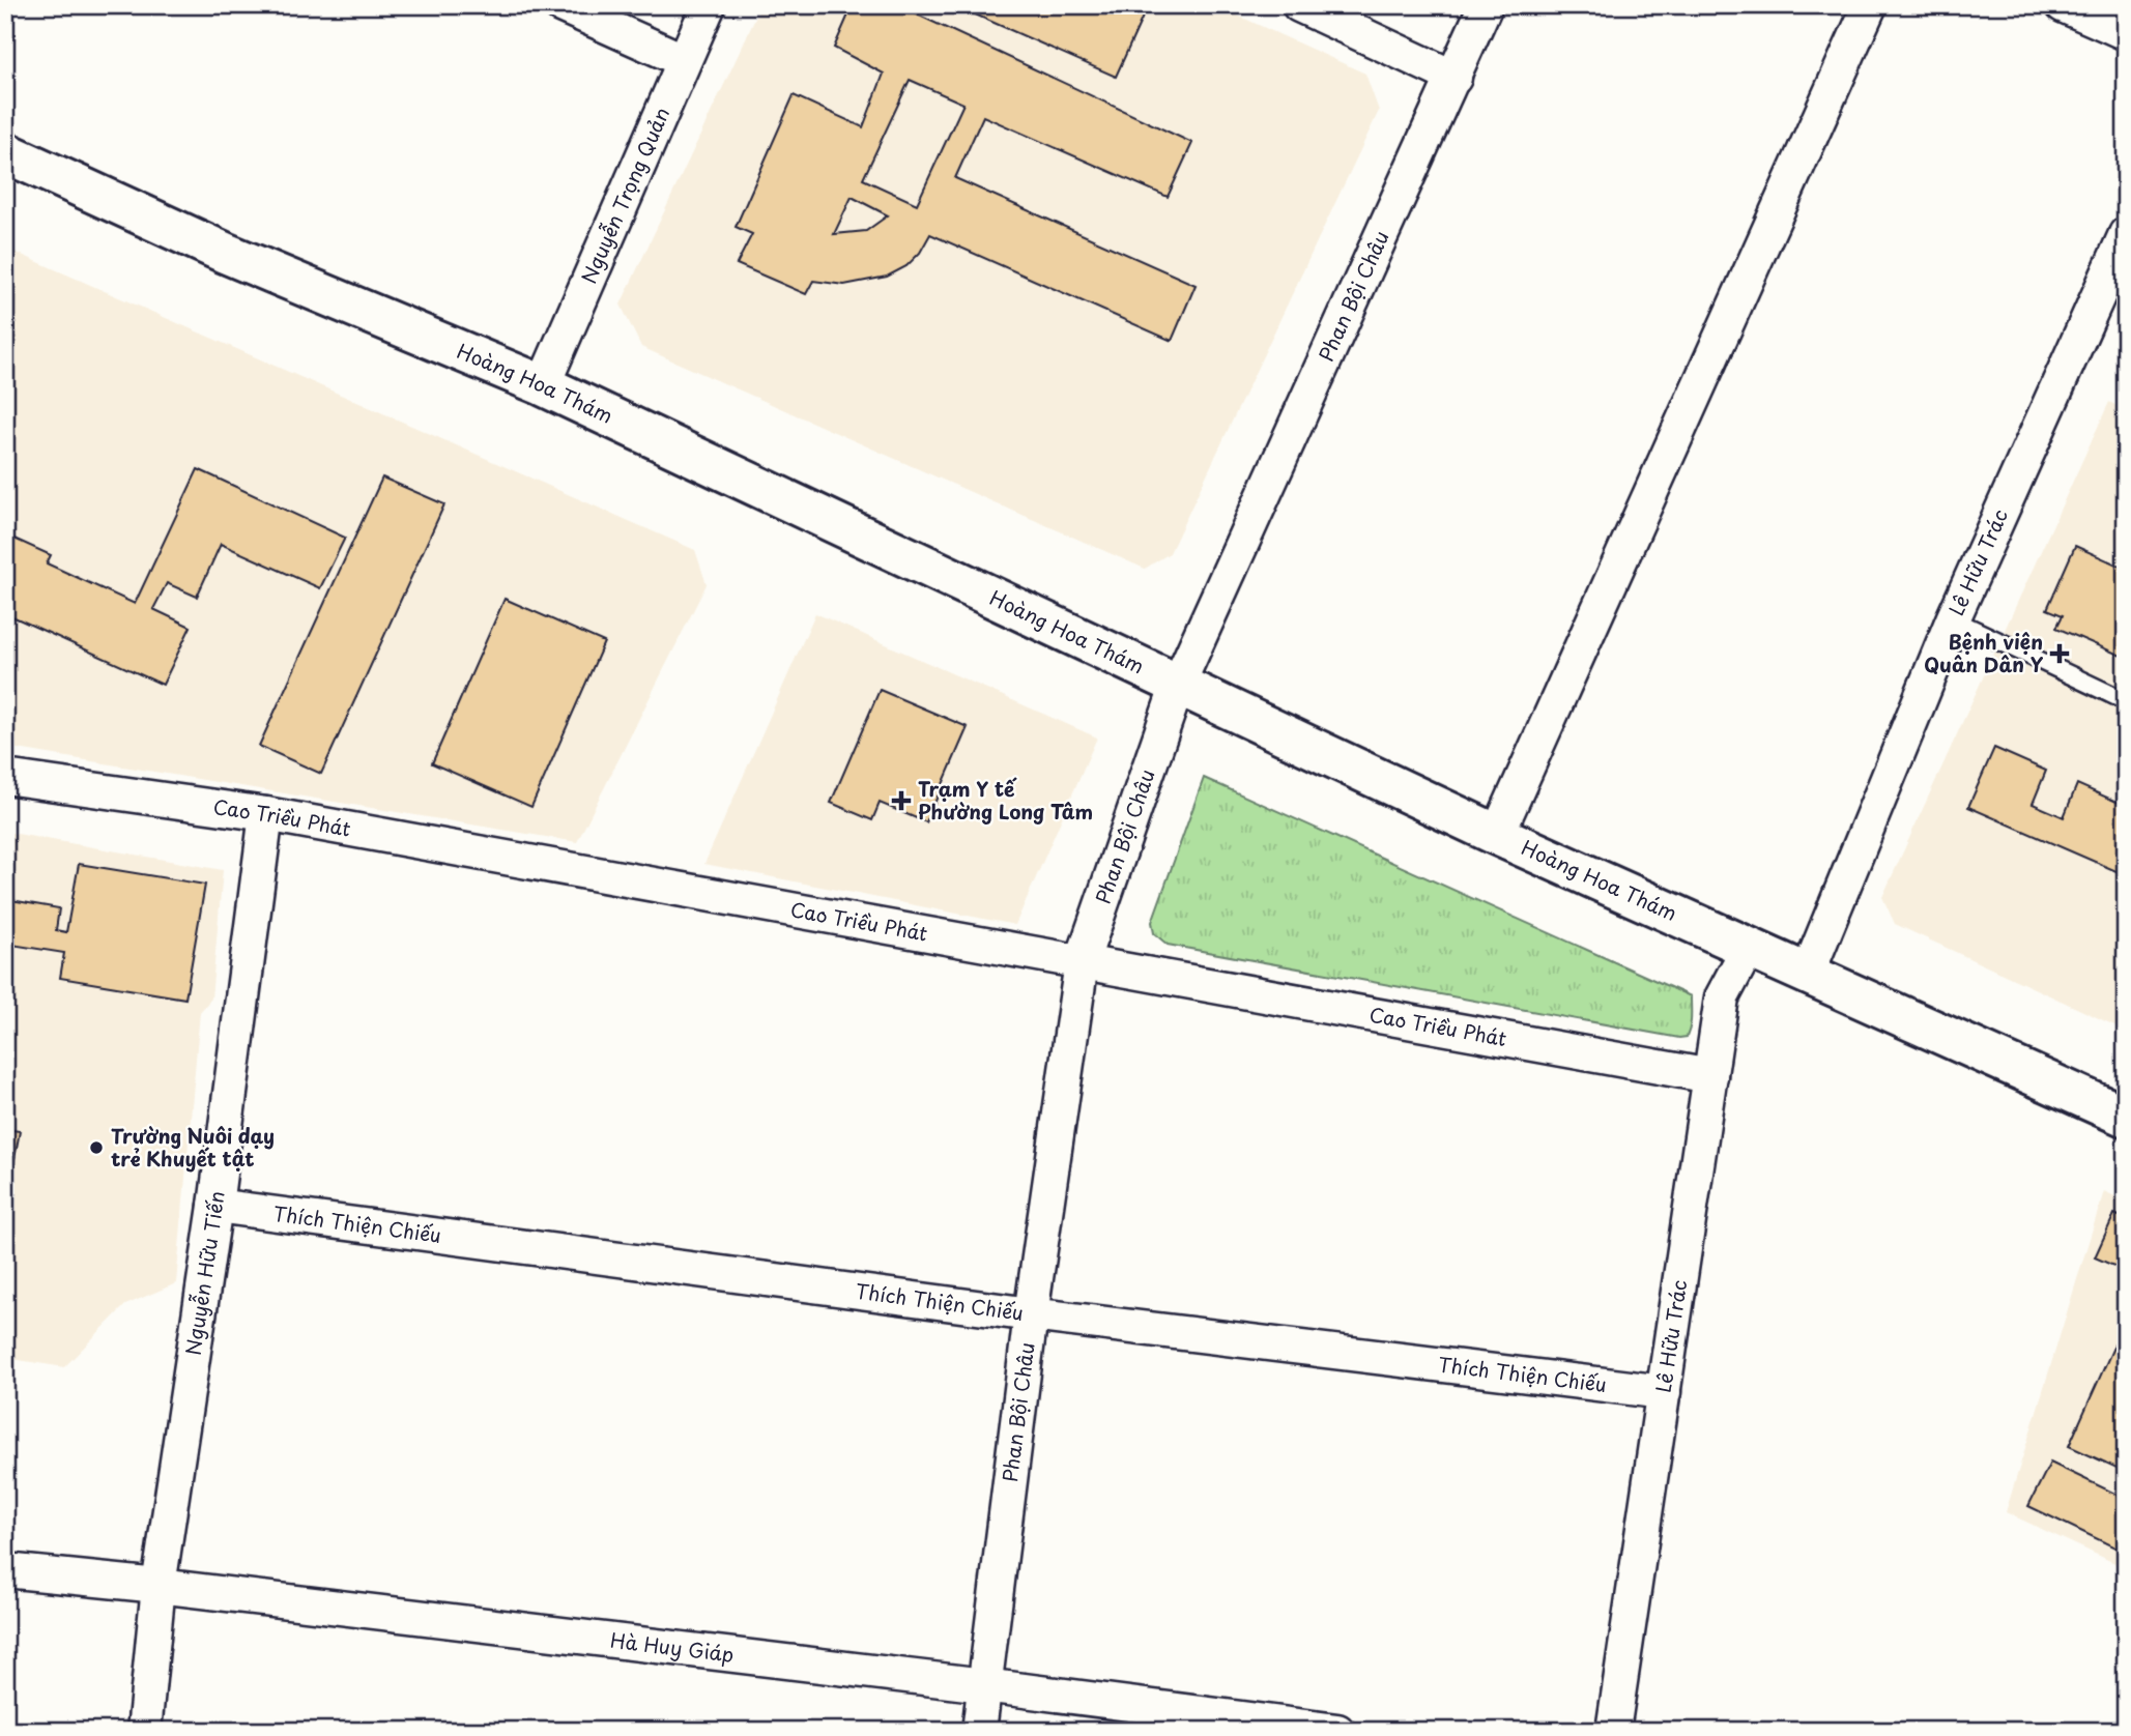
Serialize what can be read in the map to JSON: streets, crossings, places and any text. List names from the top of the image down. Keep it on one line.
{"streets":{"street":["Nguyễn Trọng Quản","Phan Bội Châu","Hoàng Hoa Thám","Lê Hữu Trác","Cao Triều Phát","Thích Thiện Chiếu","Nguyễn Hữu Tiến","Hà Huy Giáp"]},"crossings":[["Nguyễn Trọng Quản","Hoàng Hoa Thám"],["Phan Bội Châu","Hoàng Hoa Thám"],["Phan Bội Châu","Cao Triều Phát"],["Phan Bội Châu","Thích Thiện Chiếu"],["Phan Bội Châu","Hà Huy Giáp"],["Hoàng Hoa Thám","Lê Hữu Trác"],["Lê Hữu Trác","Cao Triều Phát"],["Lê Hữu Trác","Thích Thiện Chiếu"],["Cao Triều Phát","Nguyễn Hữu Tiến"],["Thích Thiện Chiếu","Nguyễn Hữu Tiến"],["Nguyễn Hữu Tiến","Hà Huy Giáp"]],"places":{"health":["Bệnh viện Quân Dân Y","Trạm Y tế Phường Long Tâm"],"other":["Trường Nuôi dạy trẻ Khuyết tật"]}}
